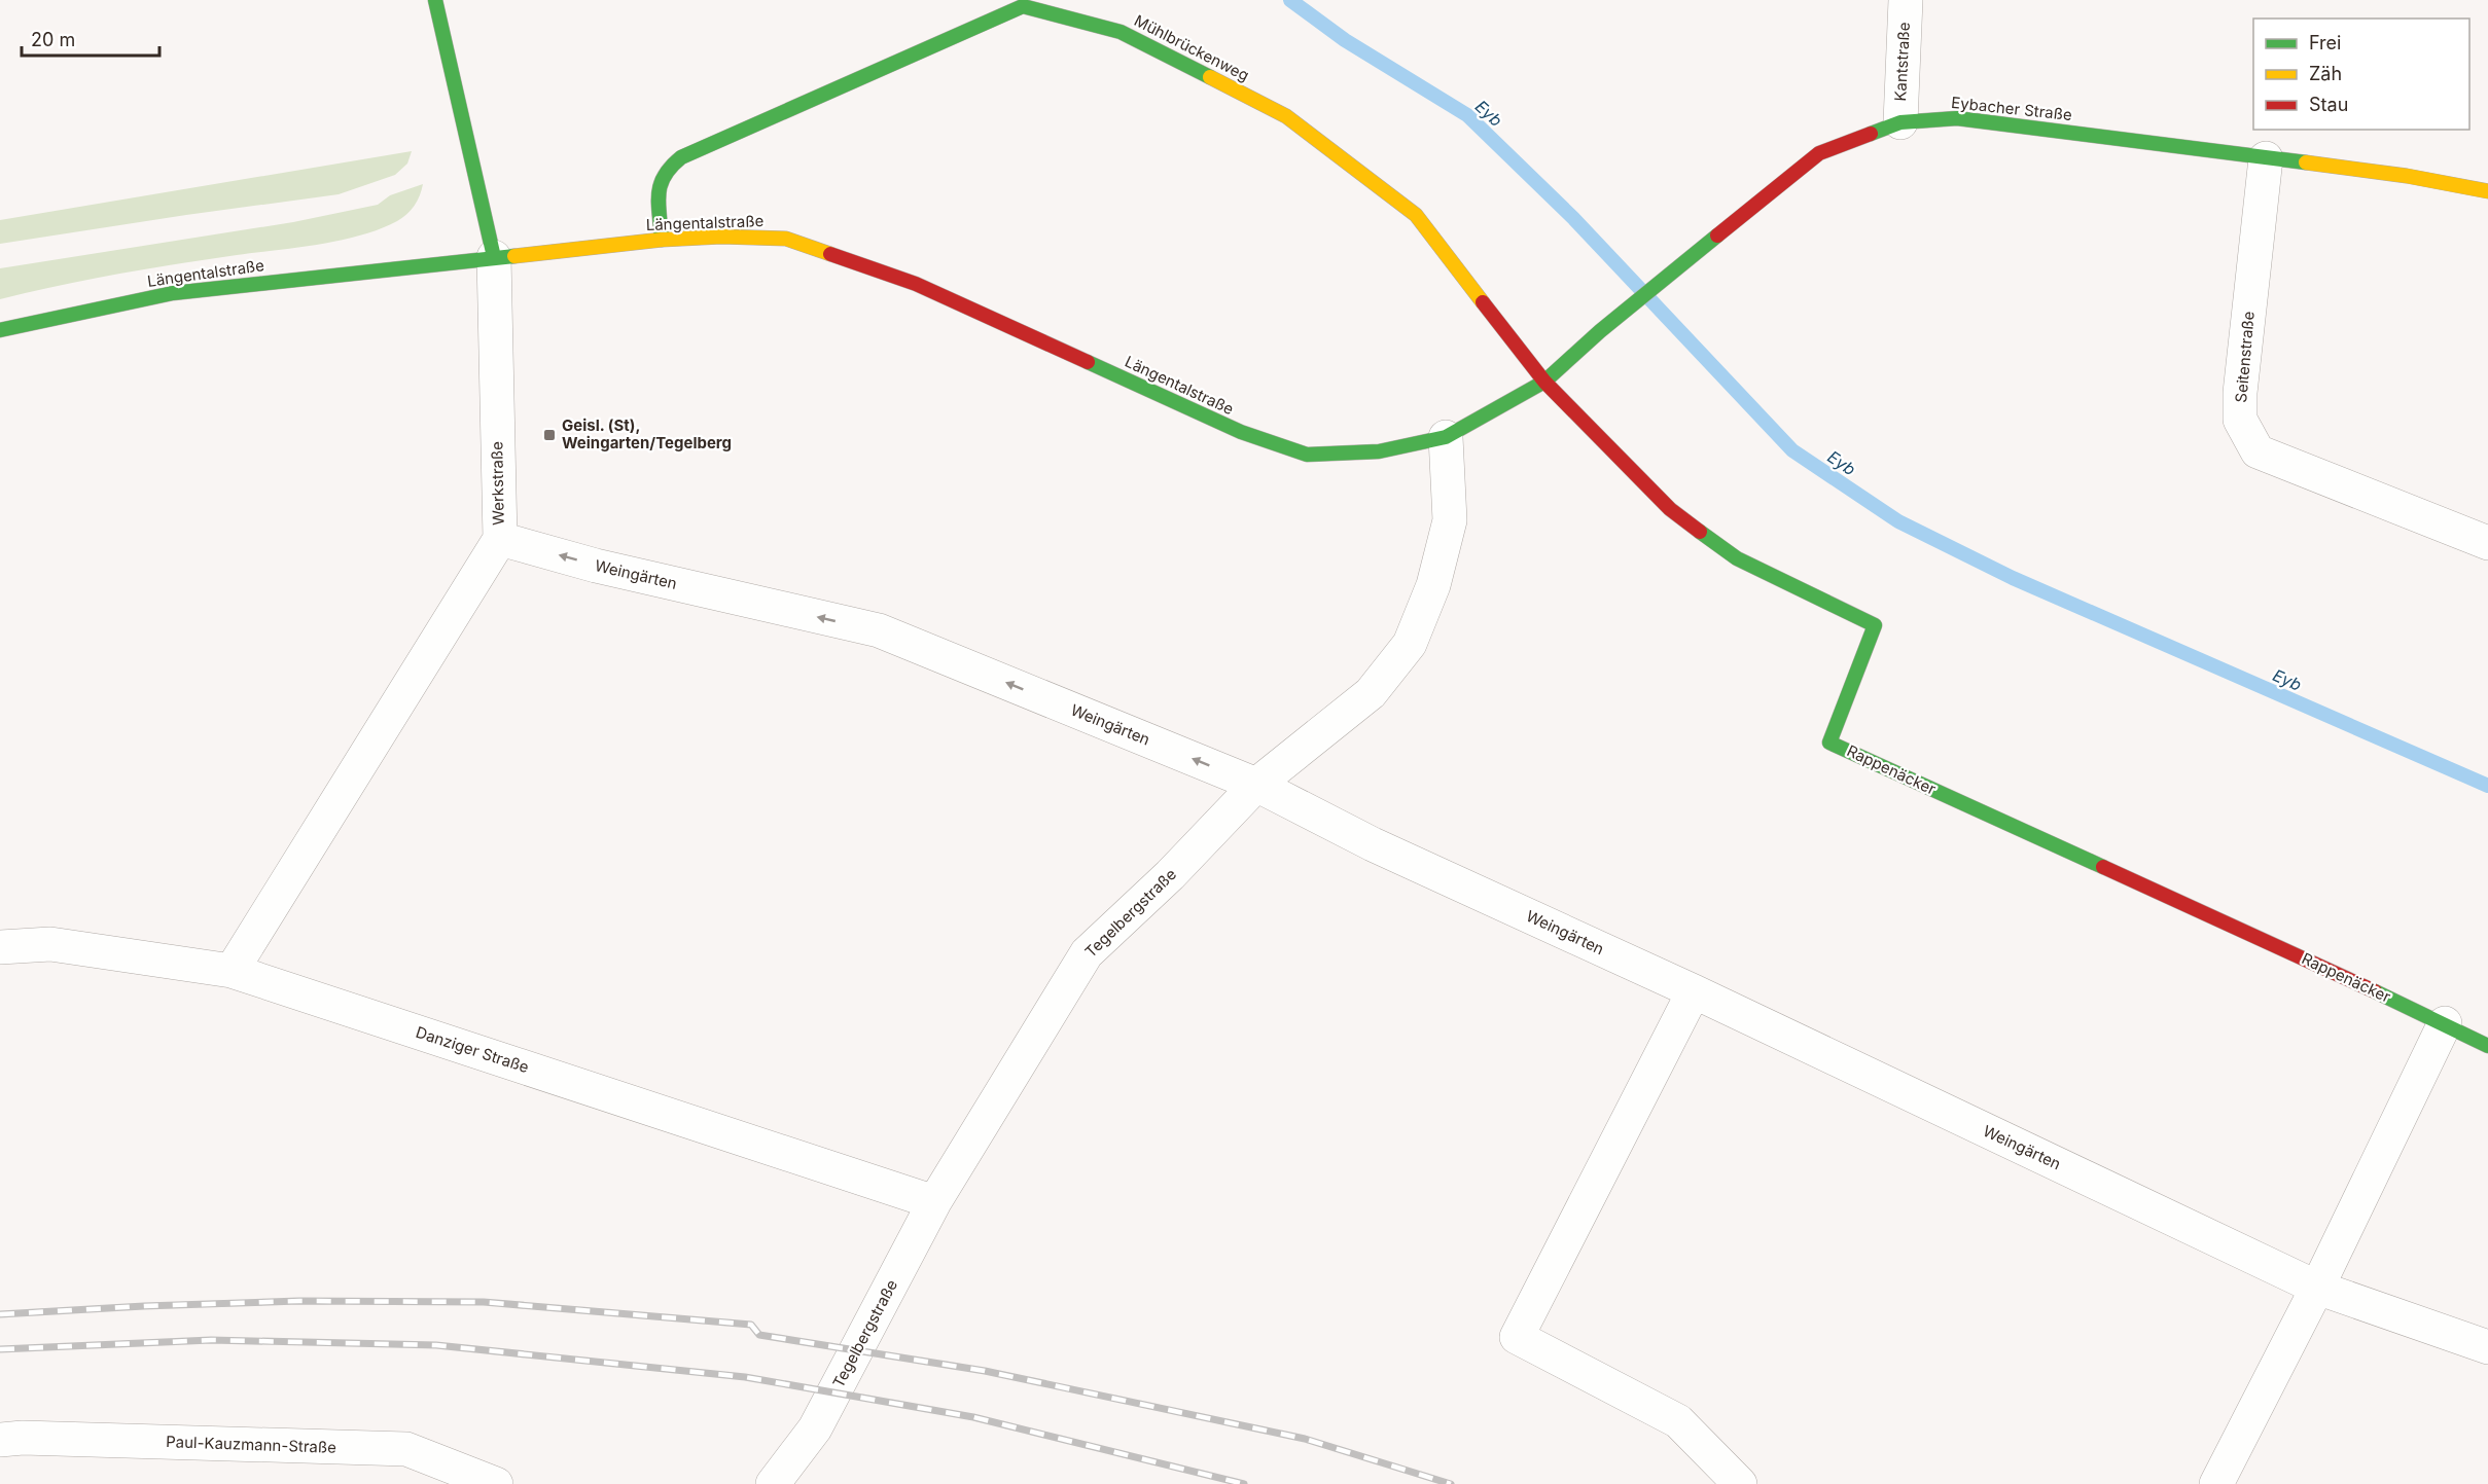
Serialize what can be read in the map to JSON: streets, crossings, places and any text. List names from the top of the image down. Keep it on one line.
{"streets":{"main road":["Mühlbrückenweg","Eybacher Straße","Längentalstraße","Werkstraße","Rappenäcker"],"street":["Kantstraße","Seitenstraße","Weingärten","Tegelbergstraße","Danziger Straße","Paul-Kauzmann-Straße"]},"crossings":[["Mühlbrückenweg","Eybacher Straße"],["Mühlbrückenweg","Längentalstraße"],["Mühlbrückenweg","Rappenäcker"],["Kantstraße","Eybacher Straße"],["Eybacher Straße","Längentalstraße"],["Eybacher Straße","Seitenstraße"],["Eybacher Straße","Rappenäcker"],["Eybacher Straße","Tegelbergstraße"],["Längentalstraße","Werkstraße"],["Längentalstraße","Tegelbergstraße"],["Werkstraße","Weingärten"],["Werkstraße","Danziger Straße"],["Weingärten","Tegelbergstraße"],["Tegelbergstraße","Danziger Straße"]],"one_way":["Weingärten"],"water":["Eyb"],"places":{"transit":["Geisl. (St), Weingarten/Tegelberg"]},"legend":["Frei","Zäh","Stau"],"scale_bar":"20 m"}
